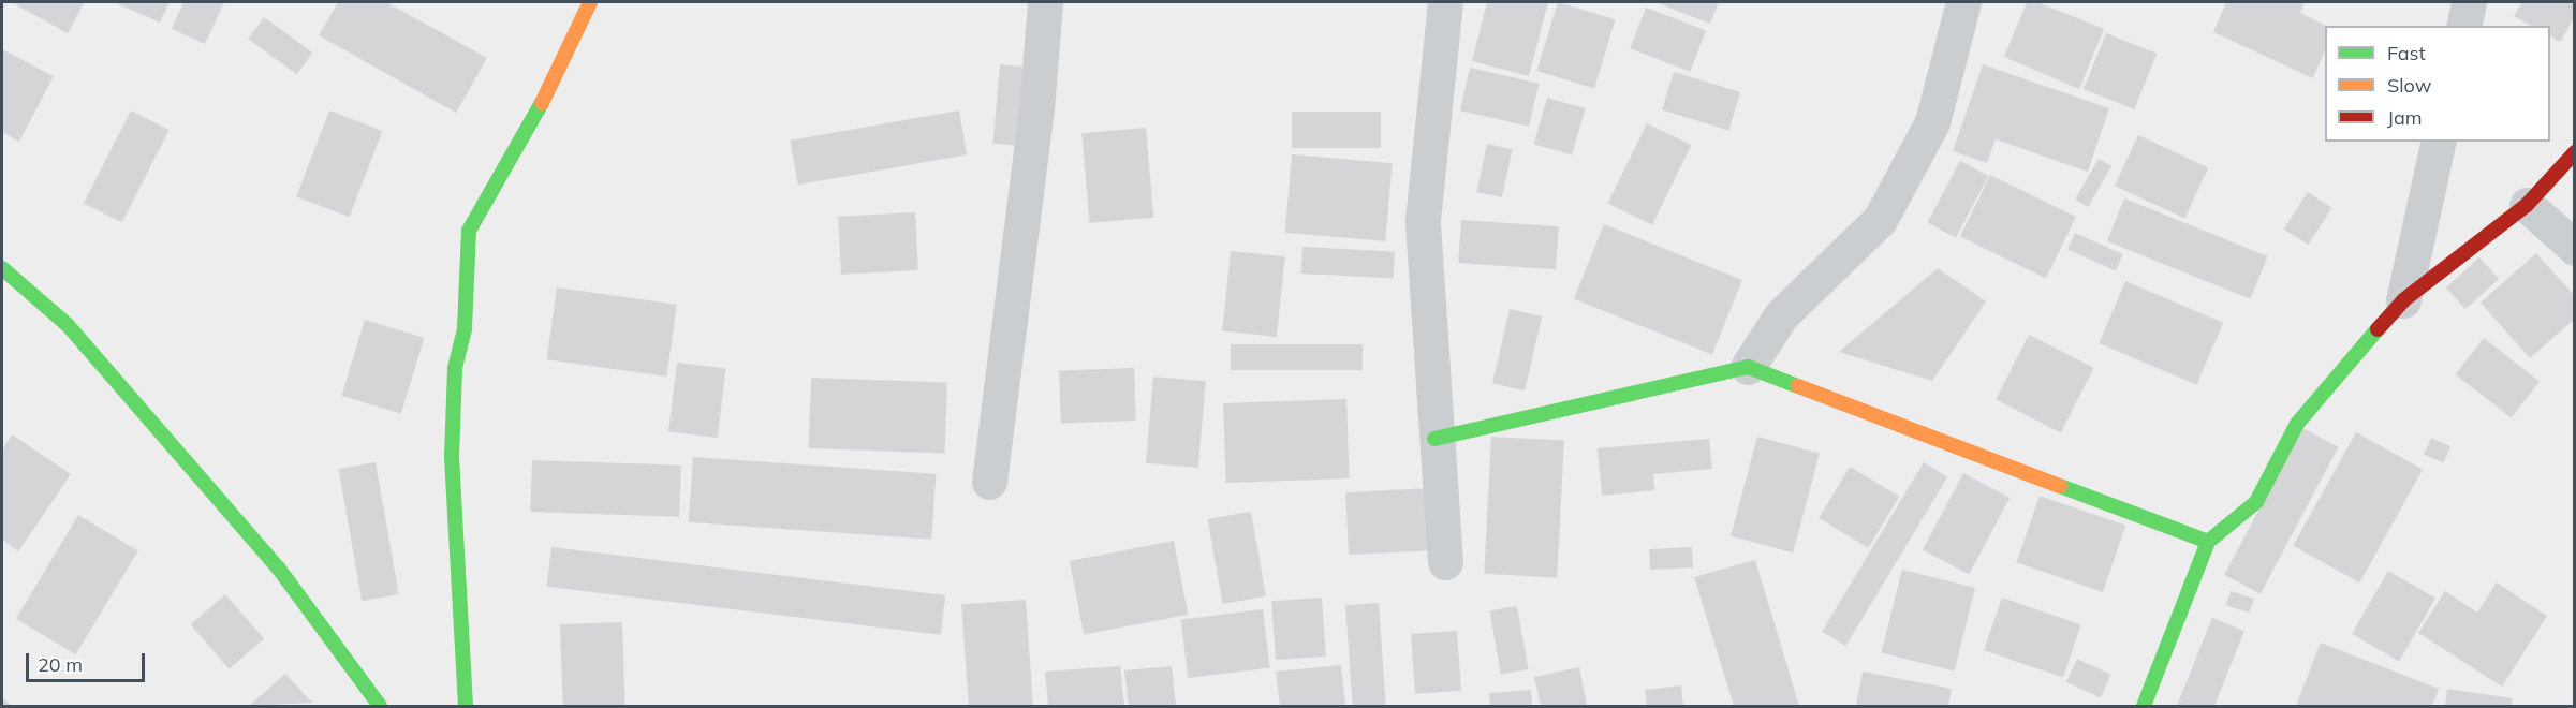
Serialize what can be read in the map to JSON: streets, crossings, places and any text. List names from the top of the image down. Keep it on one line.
{"legend":["Fast","Slow","Jam"],"scale_bar":"20 m"}
